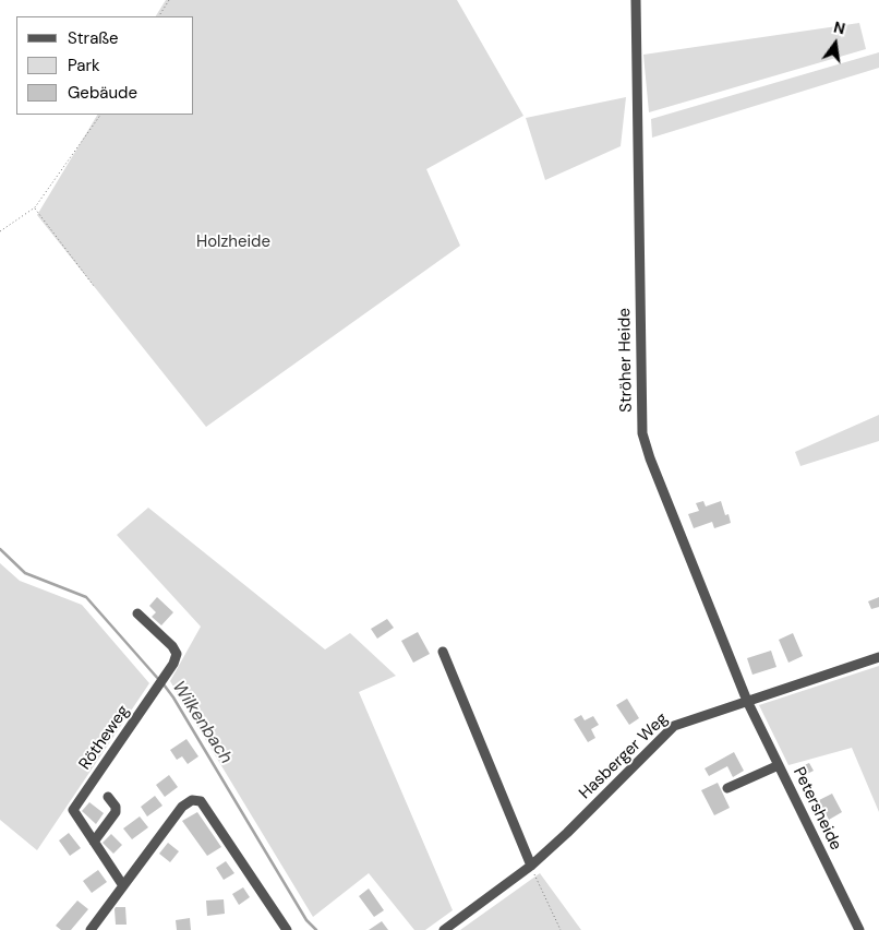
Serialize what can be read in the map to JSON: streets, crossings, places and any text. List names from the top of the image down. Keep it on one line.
{"streets":{"street":["Ströher Heide","Rötheweg","Hasberger Weg","Petersheide"]},"crossings":[["Ströher Heide","Hasberger Weg"],["Ströher Heide","Petersheide"],["Hasberger Weg","Petersheide"]],"water":["Wilkenbach"],"parks":["Holzheide"],"legend":["Straße","Park","Gebäude"],"north":"top"}
